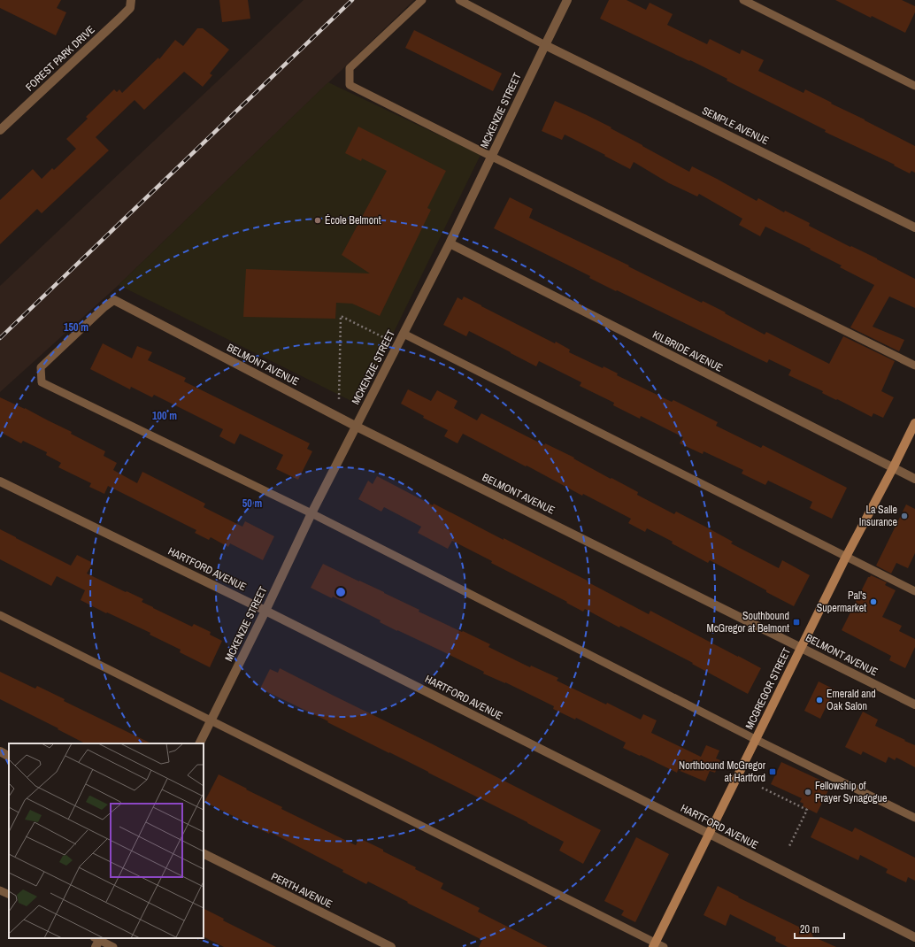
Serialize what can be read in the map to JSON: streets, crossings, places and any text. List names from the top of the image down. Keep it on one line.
{"streets":{"main road":["MCGREGOR STREET"],"street":["FOREST PARK DRIVE","MCKENZIE STREET","SEMPLE AVENUE","KILBRIDE AVENUE","BELMONT AVENUE","HARTFORD AVENUE","PERTH AVENUE"]},"crossings":[["MCKENZIE STREET","SEMPLE AVENUE"],["MCKENZIE STREET","KILBRIDE AVENUE"],["MCKENZIE STREET","BELMONT AVENUE"],["MCKENZIE STREET","HARTFORD AVENUE"],["KILBRIDE AVENUE","MCGREGOR STREET"],["BELMONT AVENUE","MCGREGOR STREET"],["HARTFORD AVENUE","MCGREGOR STREET"]],"places":{"other":["École Belmont","La Salle Insurance","Pal's Supermarket","Emerald and Oak Salon","Fellowship of Prayer Synagogue"],"transit":["Southbound McGregor at Belmont","Northbound McGregor at Hartford"]},"scale_bar":"20 m","rings":["150 m","100 m","50 m"]}
